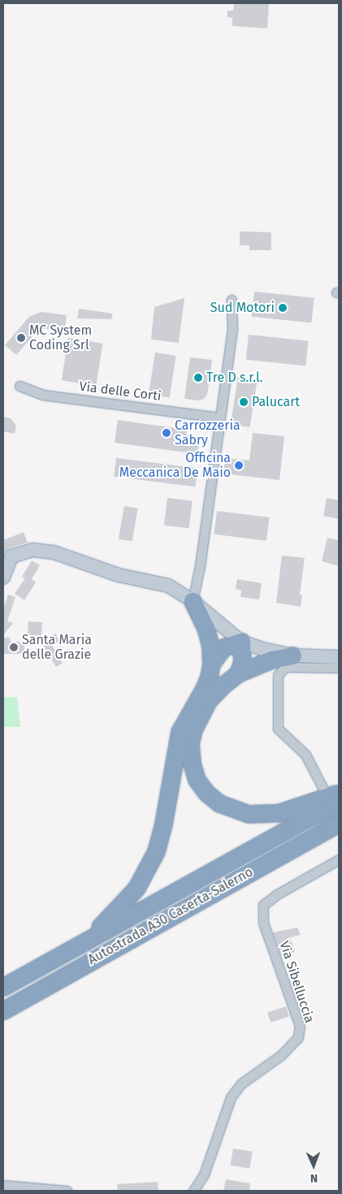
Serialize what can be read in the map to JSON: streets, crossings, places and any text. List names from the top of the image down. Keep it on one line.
{"streets":{"highway":["Autostrada A30 Caserta-Salerno"],"street":["Via delle Corti","Via Sibelluccia"]},"places":["Sud Motori","MC System Coding Srl","Tre D s.r.l.","Palucart","Carrozzeria Sabry","Officina Meccanica De Maio","Santa Maria delle Grazie"],"north":"bottom"}
